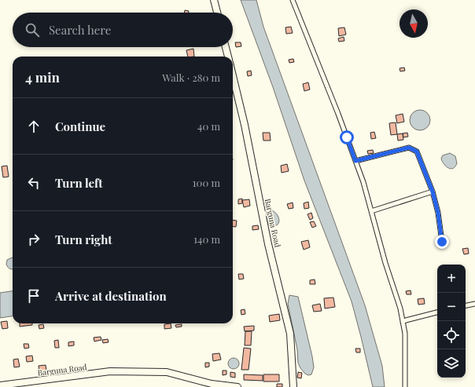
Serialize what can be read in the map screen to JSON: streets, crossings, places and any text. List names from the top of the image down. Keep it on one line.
{"streets":{"main road":["Barguna Road"]},"north":"bottom","page":{"search":"Search here","heading":["4 min","Walk · 280 m"],"list":[["Continue","40 m"],["Turn left","100 m"],["Turn right","140 m"],"Arrive at destination"],"map_buttons":["+","−"]}}
